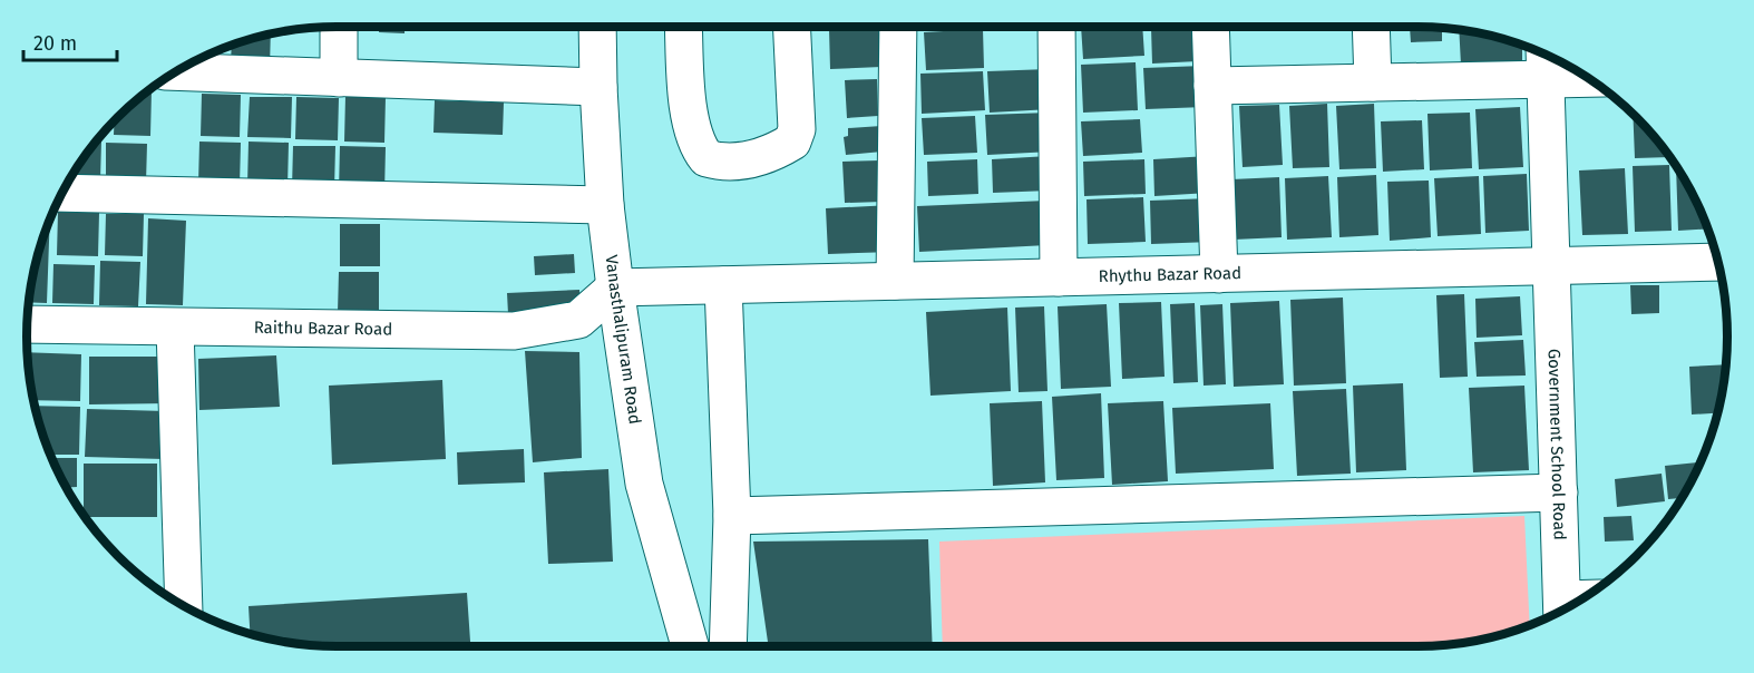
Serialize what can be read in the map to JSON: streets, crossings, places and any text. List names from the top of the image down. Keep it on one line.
{"streets":{"street":["Rhythu Bazar Road","Raithu Bazar Road","Vanasthalipuram Road","Government School Road"]},"crossings":[["Rhythu Bazar Road","Raithu Bazar Road"],["Rhythu Bazar Road","Vanasthalipuram Road"],["Rhythu Bazar Road","Government School Road"],["Raithu Bazar Road","Vanasthalipuram Road"]],"scale_bar":"20 m"}
